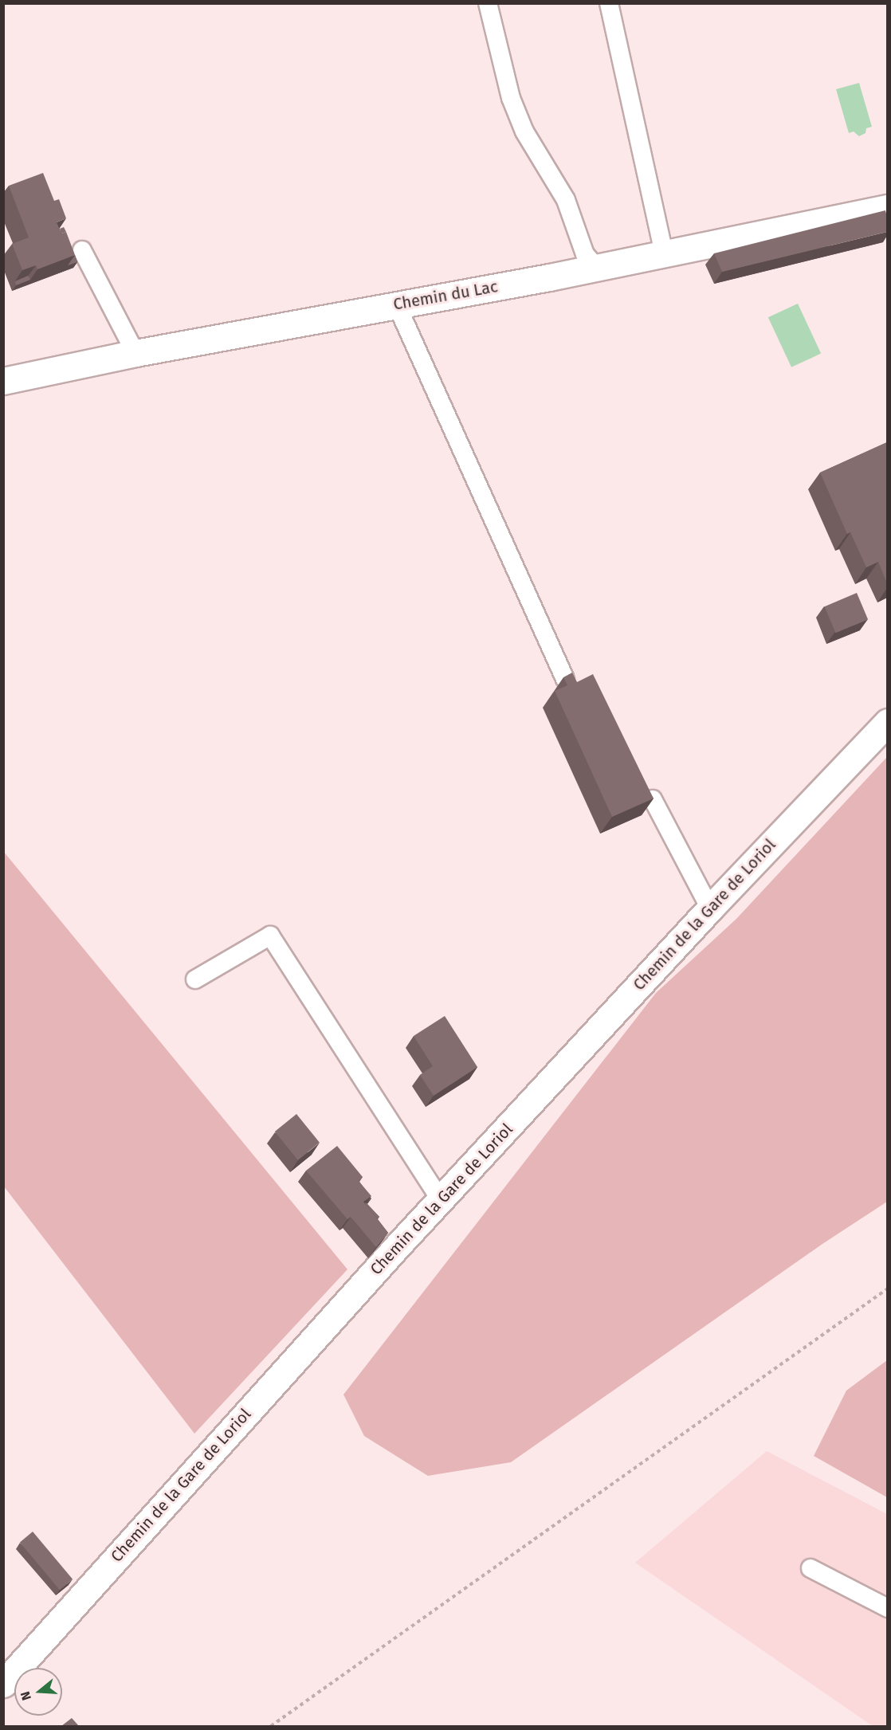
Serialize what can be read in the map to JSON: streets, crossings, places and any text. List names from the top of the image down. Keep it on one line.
{"streets":{"street":["Chemin du Lac","Chemin de la Gare de Loriol"]},"north":"left"}
